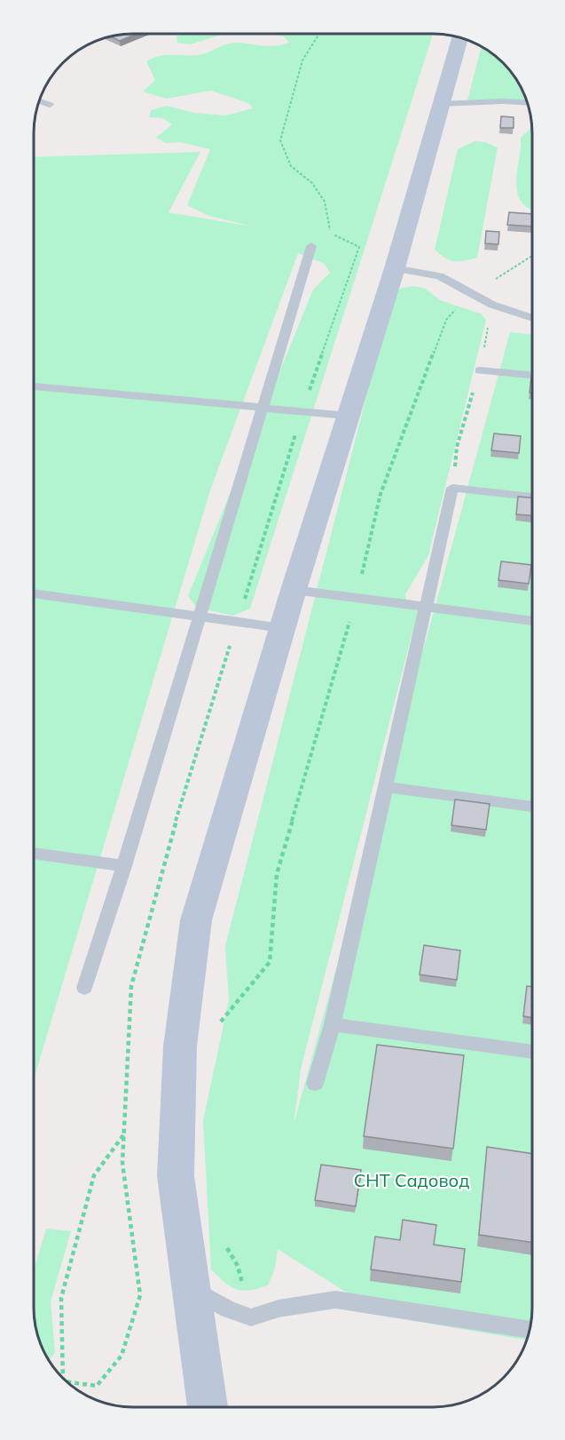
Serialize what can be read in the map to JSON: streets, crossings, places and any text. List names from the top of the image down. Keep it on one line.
{"parks":["СНТ Садовод"]}
